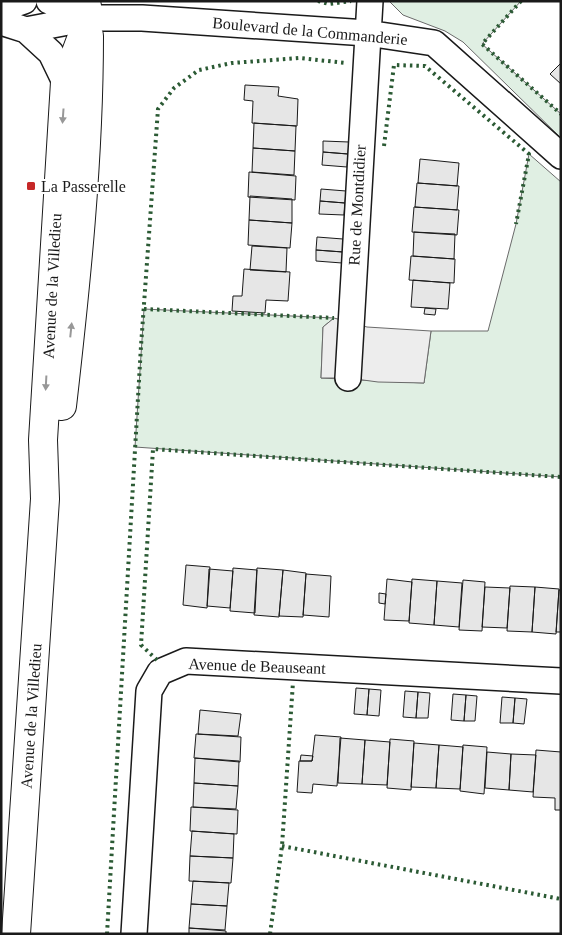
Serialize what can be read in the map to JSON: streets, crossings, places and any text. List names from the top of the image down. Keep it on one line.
{"streets":{"street":["Boulevard de la Commanderie","Rue de Montdidier","Avenue de la Villedieu","Avenue de Beauseant"]},"crossings":[["Boulevard de la Commanderie","Rue de Montdidier"],["Boulevard de la Commanderie","Avenue de la Villedieu"]],"places":{"transit":["La Passerelle"]}}
